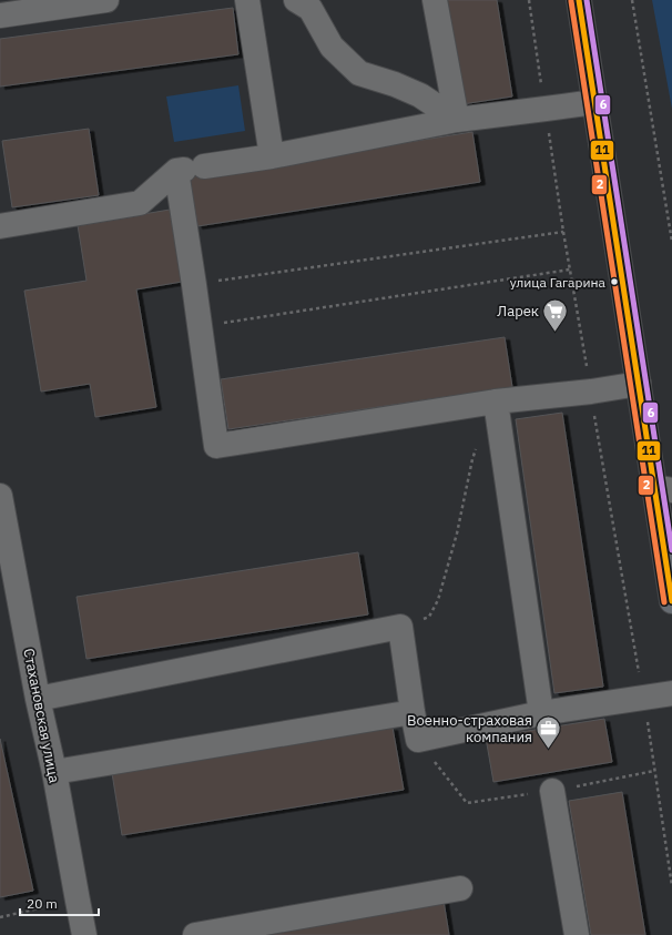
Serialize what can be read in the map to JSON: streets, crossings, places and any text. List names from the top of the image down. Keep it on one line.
{"streets":{"street":["Стахановская улица"]},"places":{"other":["улица Гагарина"],"supermarket":["Ларек"],"office":["Военно-страховая компания"]},"lines":["transit line 11","transit line 6","transit line 2"],"scale_bar":"20 m"}
